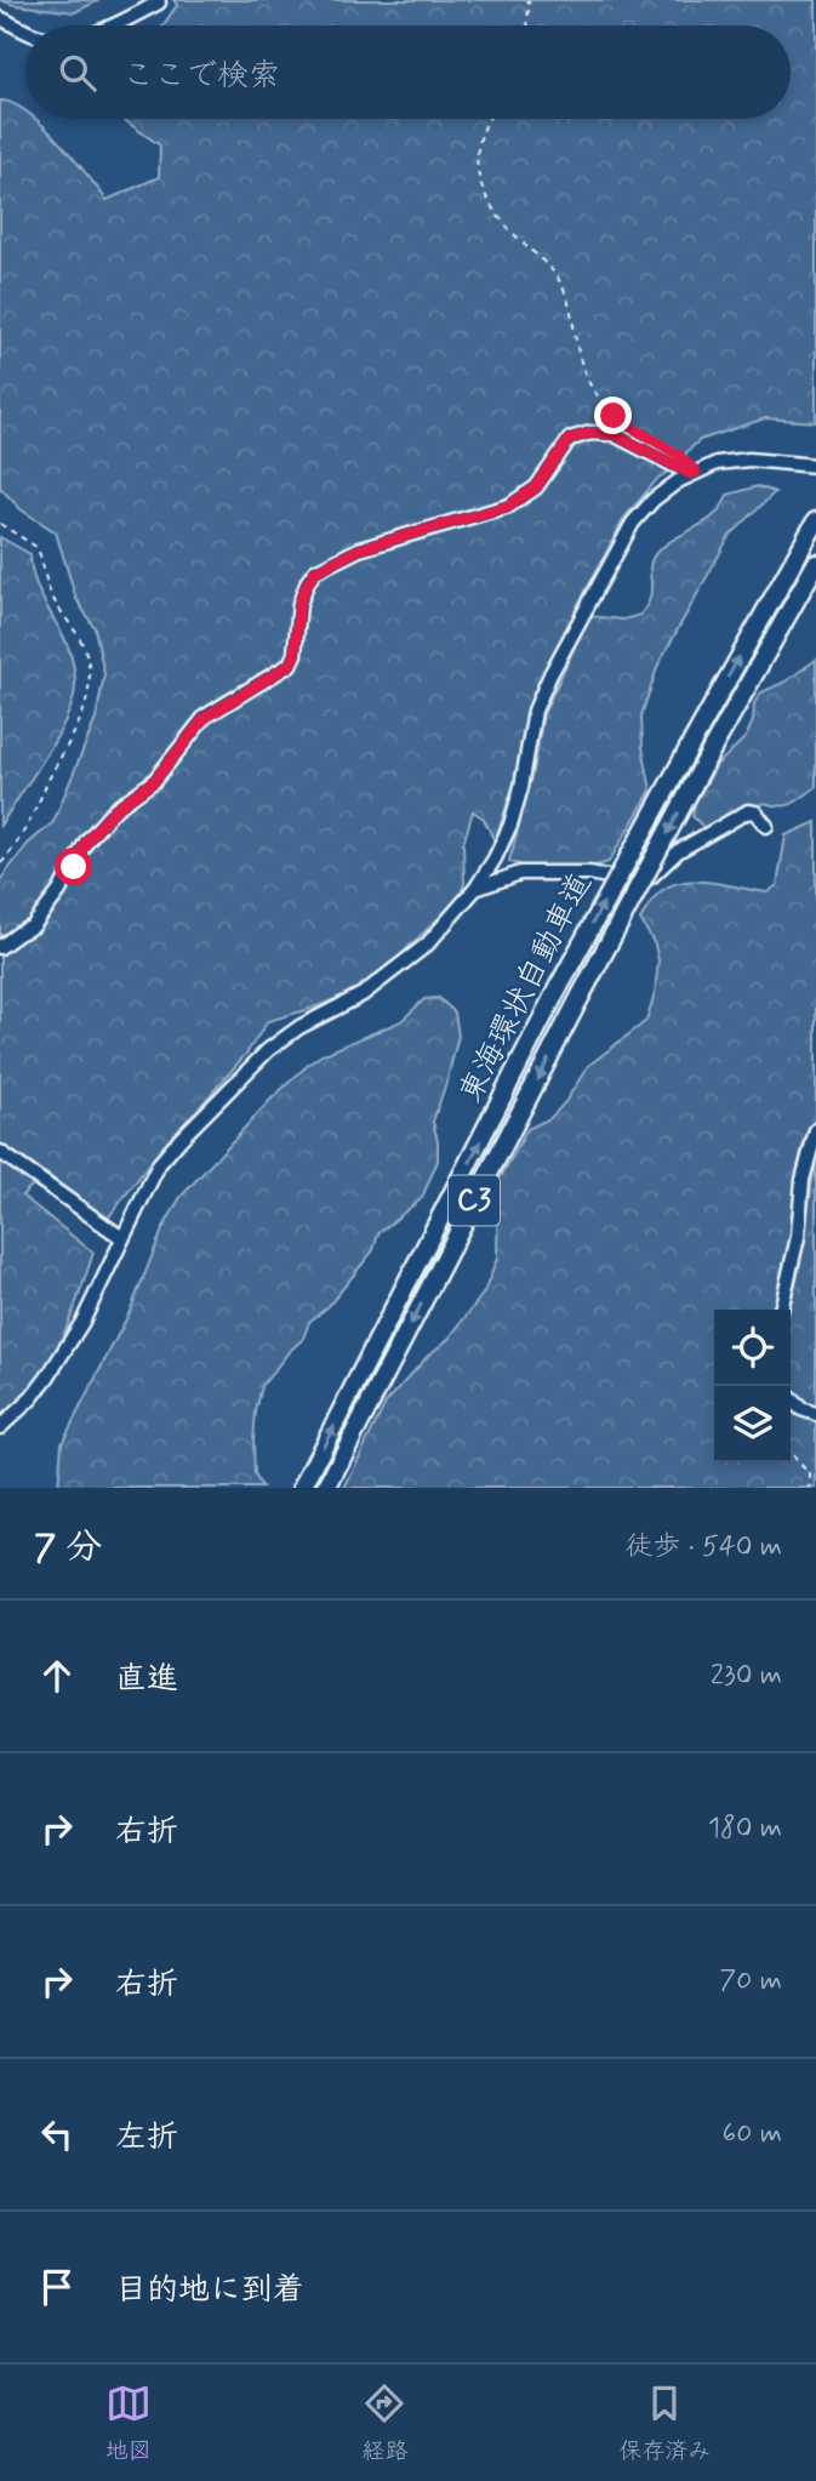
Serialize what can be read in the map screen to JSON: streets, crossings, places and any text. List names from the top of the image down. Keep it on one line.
{"streets":{"highway":["東海環状自動車道","C3"]},"page":{"search":"ここで検索","heading":["7 分","徒歩 · 540 m"],"list":[["直進","230 m"],["右折","180 m"],["右折","70 m"],["左折","60 m"],"目的地に到着"],"nav":["地図","経路","保存済み"]}}
